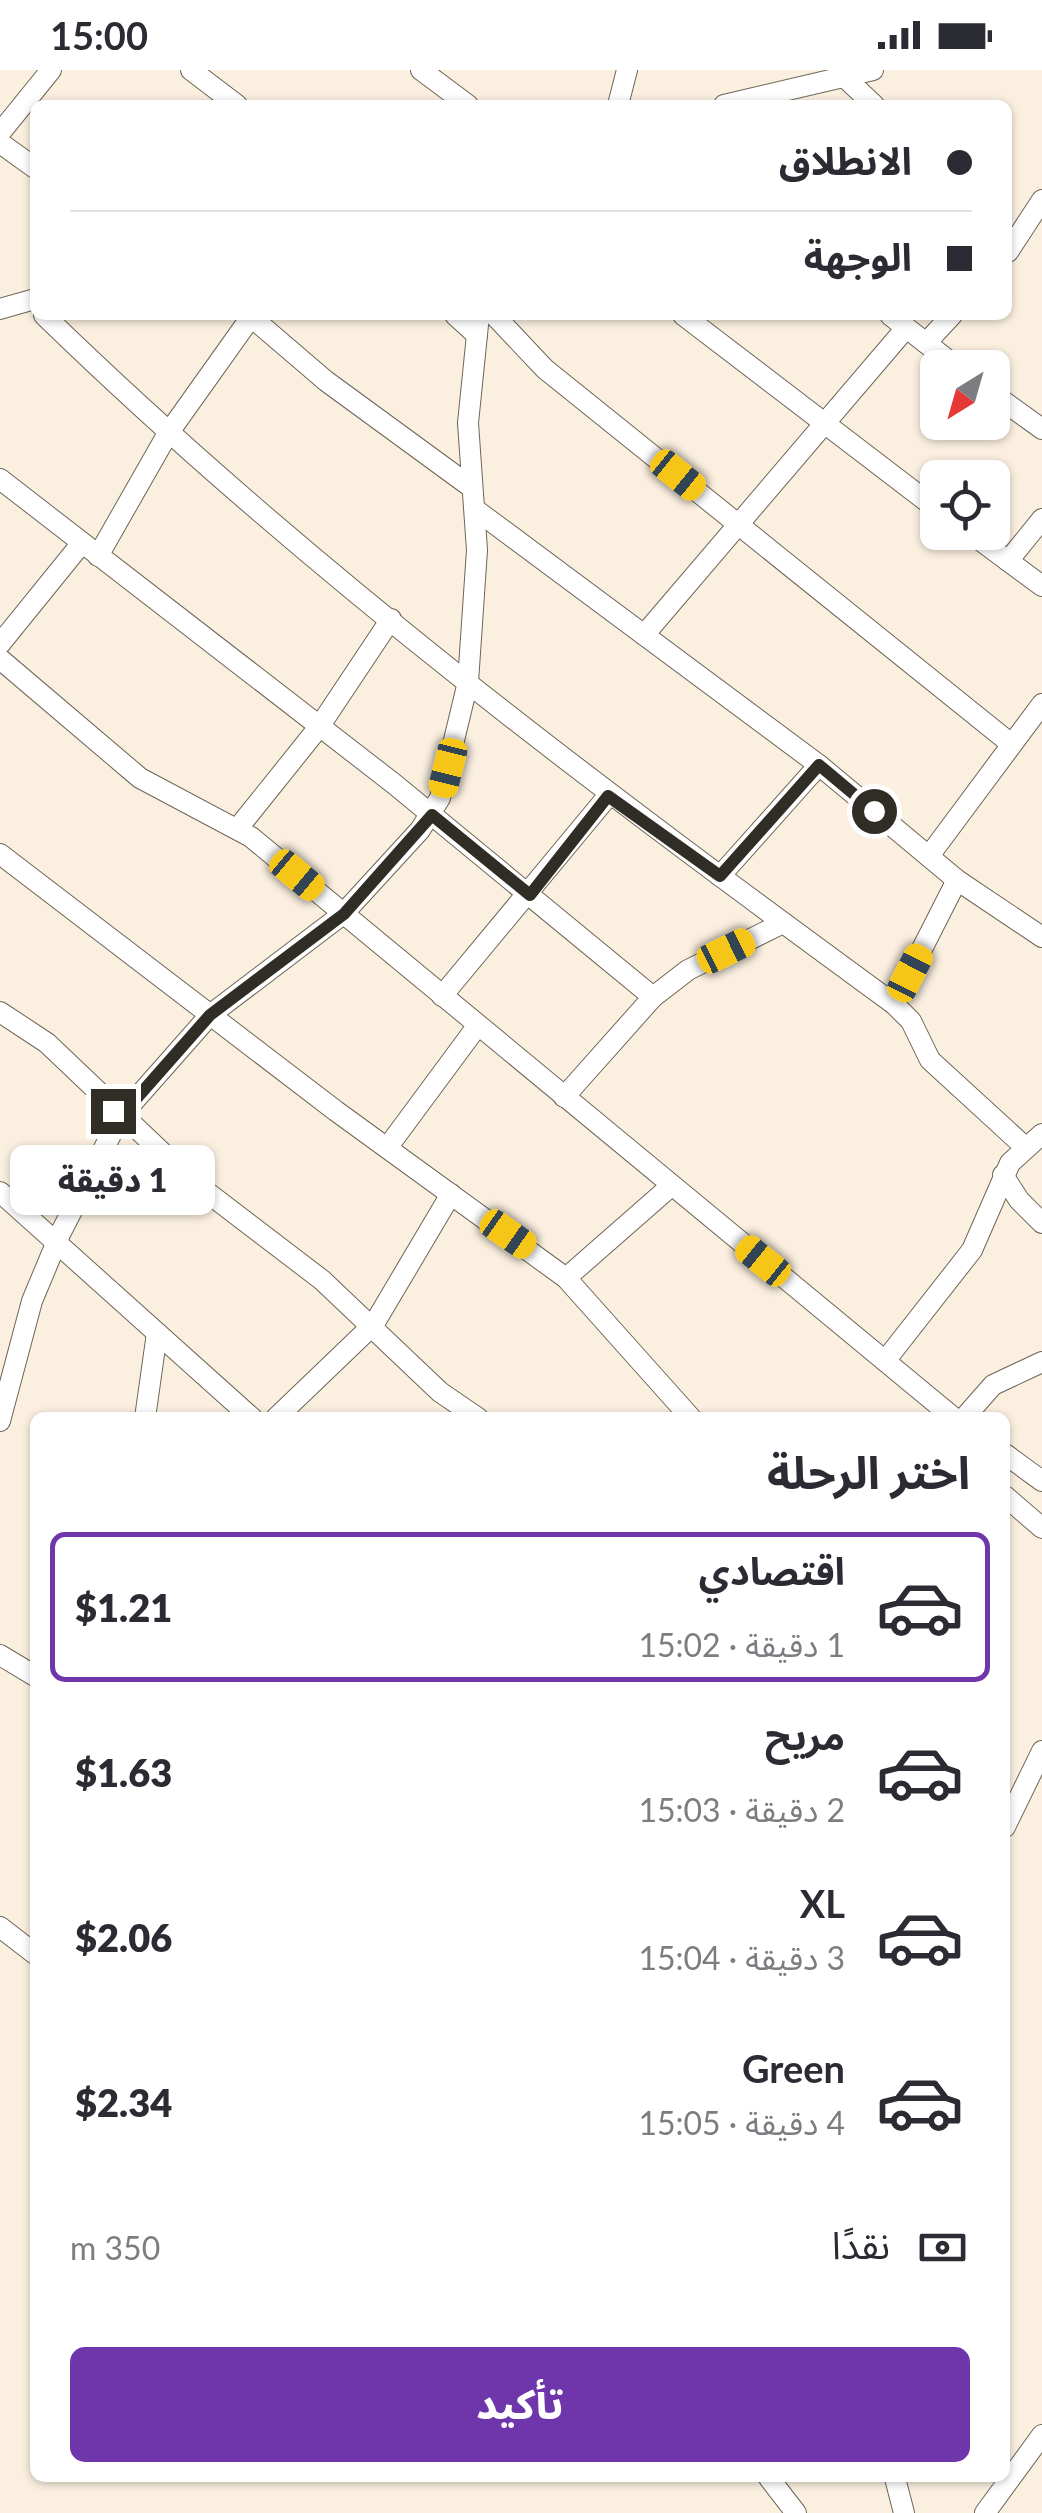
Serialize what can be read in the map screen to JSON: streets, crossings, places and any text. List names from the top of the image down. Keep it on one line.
{"north":"bottom left","page":{"status":"15:00","banner":["الانطلاق","الوجهة"],"bubble":"1 دقيقة","heading":"اختر الرحلة","list":[{"name":"اقتصادي","note":"1 دقيقة · 15:02","value":"$1.21"},{"name":"مريح","note":"2 دقيقة · 15:03","value":"$1.63"},{"name":"XL","note":"3 دقيقة · 15:04","value":"$2.06"},{"name":"Green","note":"4 دقيقة · 15:05","value":"$2.34"}],"pay":["نقدًا","350 m"],"buttons":"تأكيد"}}
